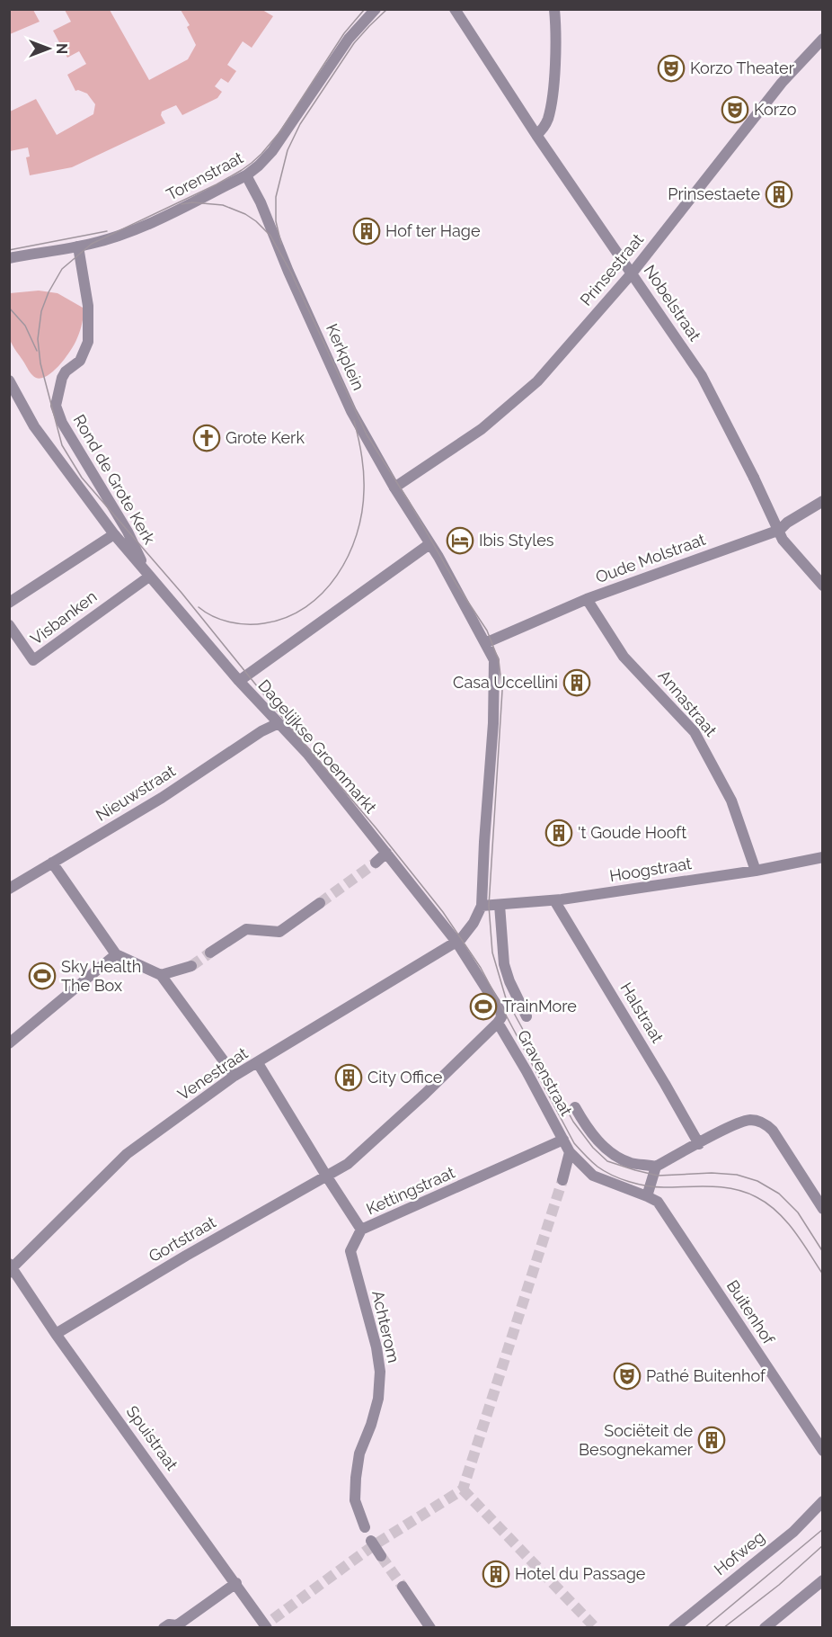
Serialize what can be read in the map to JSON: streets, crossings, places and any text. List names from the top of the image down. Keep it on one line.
{"streets":{"street":["Torenstraat","Prinsestraat","Nobelstraat","Kerkplein","Rond de Grote Kerk","Oude Molstraat","Visbanken","Annastraat","Dagelijkse Groenmarkt","Nieuwstraat","Hoogstraat","Halstraat","Gravenstraat","Venestraat","Kettingstraat","Gortstraat","Buitenhof","Achterom","Spuistraat","Hofweg"]},"crossings":[["Torenstraat","Kerkplein"],["Torenstraat","Rond de Grote Kerk"],["Prinsestraat","Nobelstraat"],["Prinsestraat","Kerkplein"],["Nobelstraat","Oude Molstraat"],["Kerkplein","Oude Molstraat"],["Kerkplein","Hoogstraat"],["Rond de Grote Kerk","Visbanken"],["Rond de Grote Kerk","Dagelijkse Groenmarkt"],["Oude Molstraat","Annastraat"],["Visbanken","Dagelijkse Groenmarkt"],["Annastraat","Hoogstraat"],["Dagelijkse Groenmarkt","Nieuwstraat"],["Dagelijkse Groenmarkt","Gravenstraat"],["Dagelijkse Groenmarkt","Venestraat"],["Hoogstraat","Halstraat"],["Gravenstraat","Kettingstraat"],["Gravenstraat","Buitenhof"],["Venestraat","Kettingstraat"],["Venestraat","Spuistraat"],["Kettingstraat","Gortstraat"],["Kettingstraat","Buitenhof"],["Kettingstraat","Achterom"],["Gortstraat","Spuistraat"]],"places":{"theatre":["Korzo Theater","Korzo","Pathé Buitenhof"],"building":["Prinsestaete","Hof ter Hage","Casa Uccellini","'t Goude Hooft","City Office","Sociëteit de Besognekamer","Hotel du Passage"],"church":["Grote Kerk"],"hotel":["Ibis Styles"],"sports":["Sky Health The Box","TrainMore"]},"north":"right"}
